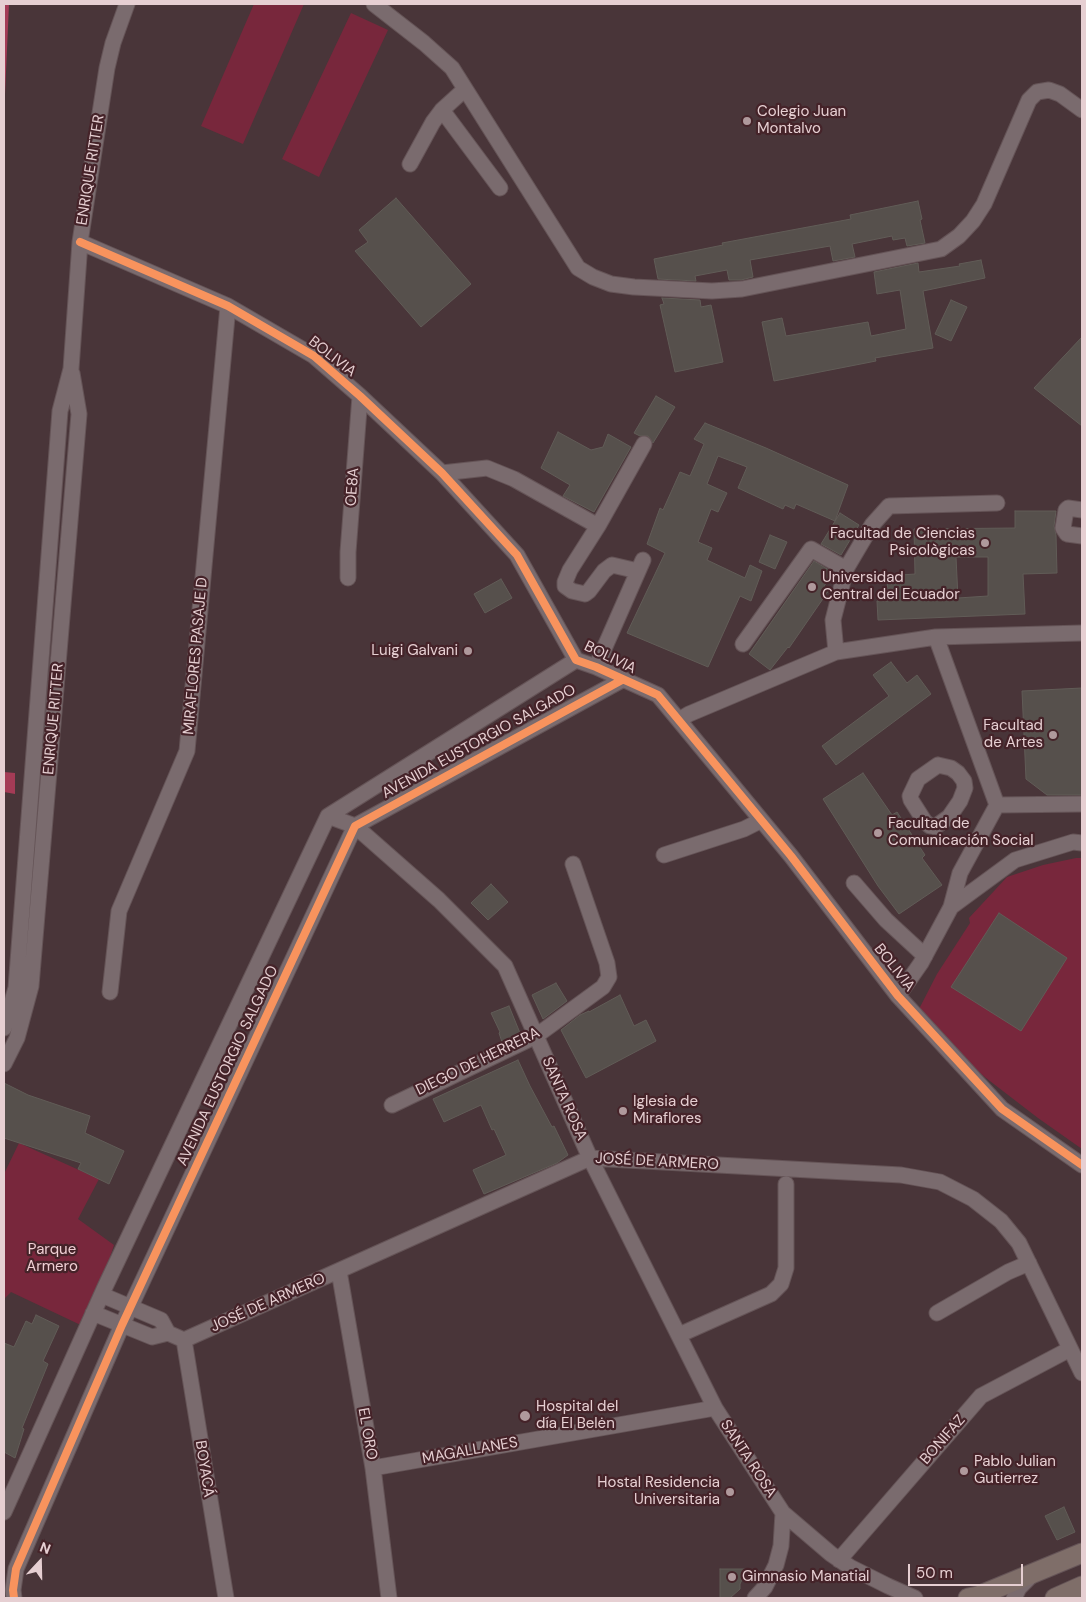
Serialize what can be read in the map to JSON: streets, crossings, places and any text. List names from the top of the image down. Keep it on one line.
{"streets":{"street":["ENRIQUE RITTER","BOLIVIA","OE8A","MIRAFLORES PASAJE D","AVENIDA EUSTORGIO SALGADO","DIEGO DE HERRERA","SANTA ROSA","JOSÉ DE ARMERO","EL ORO","BONIFAZ","MAGALLANES","BOYACÁ"]},"crossings":[["ENRIQUE RITTER","BOLIVIA"],["BOLIVIA","OE8A"],["BOLIVIA","MIRAFLORES PASAJE D"],["BOLIVIA","AVENIDA EUSTORGIO SALGADO"],["AVENIDA EUSTORGIO SALGADO","SANTA ROSA"],["DIEGO DE HERRERA","SANTA ROSA"],["SANTA ROSA","JOSÉ DE ARMERO"],["SANTA ROSA","BONIFAZ"],["SANTA ROSA","MAGALLANES"],["JOSÉ DE ARMERO","EL ORO"],["JOSÉ DE ARMERO","BONIFAZ"],["JOSÉ DE ARMERO","BOYACÁ"],["EL ORO","MAGALLANES"]],"parks":["Parque Armero"],"places":["Colegio Juan Montalvo","Facultad de Ciencias Psicològicas","Universidad Central del Ecuador","Luigi Galvani","Facultad de Artes","Facultad de Comunicación Social","Iglesia de Miraflores","Hospital del día El Belėn","Pablo Julian Gutierrez","Hostal Residencia Universitaria","Gimnasio Manatial"],"scale_bar":"50 m","north":"top"}
